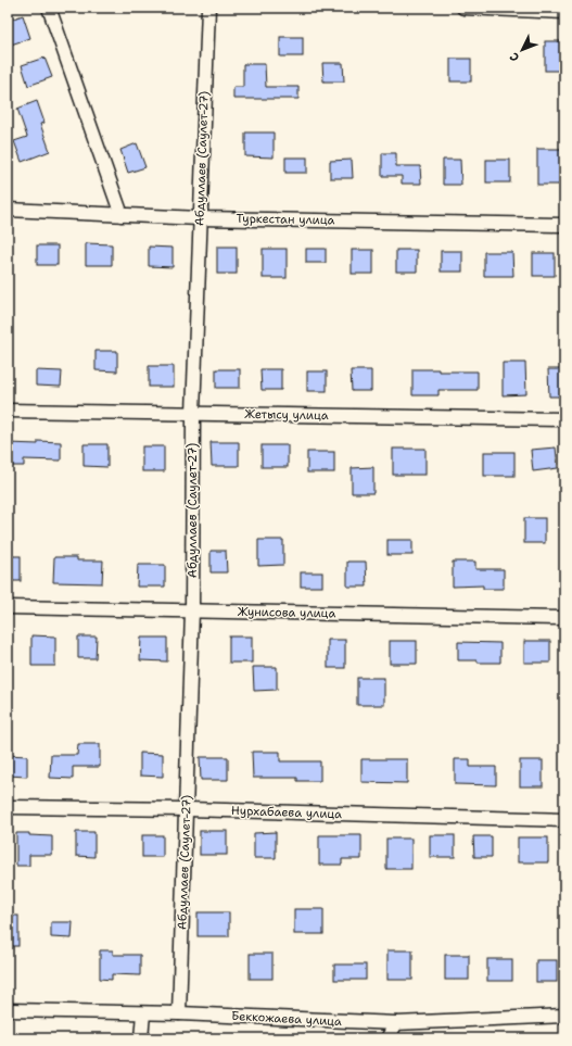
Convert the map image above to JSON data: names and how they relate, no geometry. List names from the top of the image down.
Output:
{
  "streets": {
    "street": [
      "Абдуллаев (Саулет-27)",
      "Туркестан улица",
      "Жетысу улица",
      "Жунисова улица",
      "Нурхабаева улица",
      "Беккожаева улица"
    ]
  },
  "crossings": [
    ["Абдуллаев (Саулет-27)", "Туркестан улица"],
    ["Абдуллаев (Саулет-27)", "Жетысу улица"],
    ["Абдуллаев (Саулет-27)", "Жунисова улица"],
    ["Абдуллаев (Саулет-27)", "Нурхабаева улица"],
    ["Абдуллаев (Саулет-27)", "Беккожаева улица"]
  ],
  "north": "bottom left"
}
